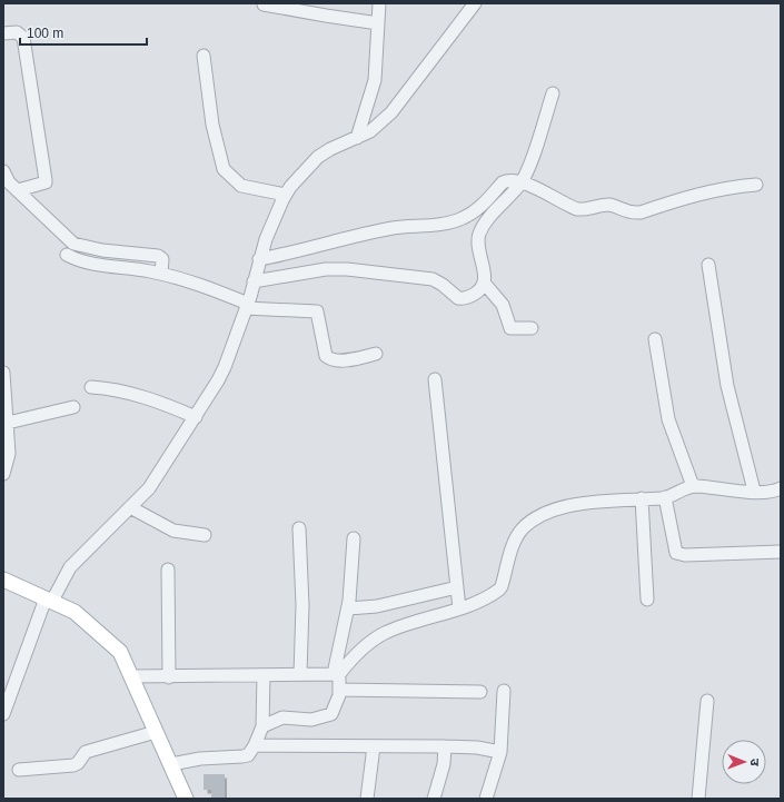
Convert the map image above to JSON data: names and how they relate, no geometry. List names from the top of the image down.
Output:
{
  "scale_bar": "100 m",
  "north": "right"
}
